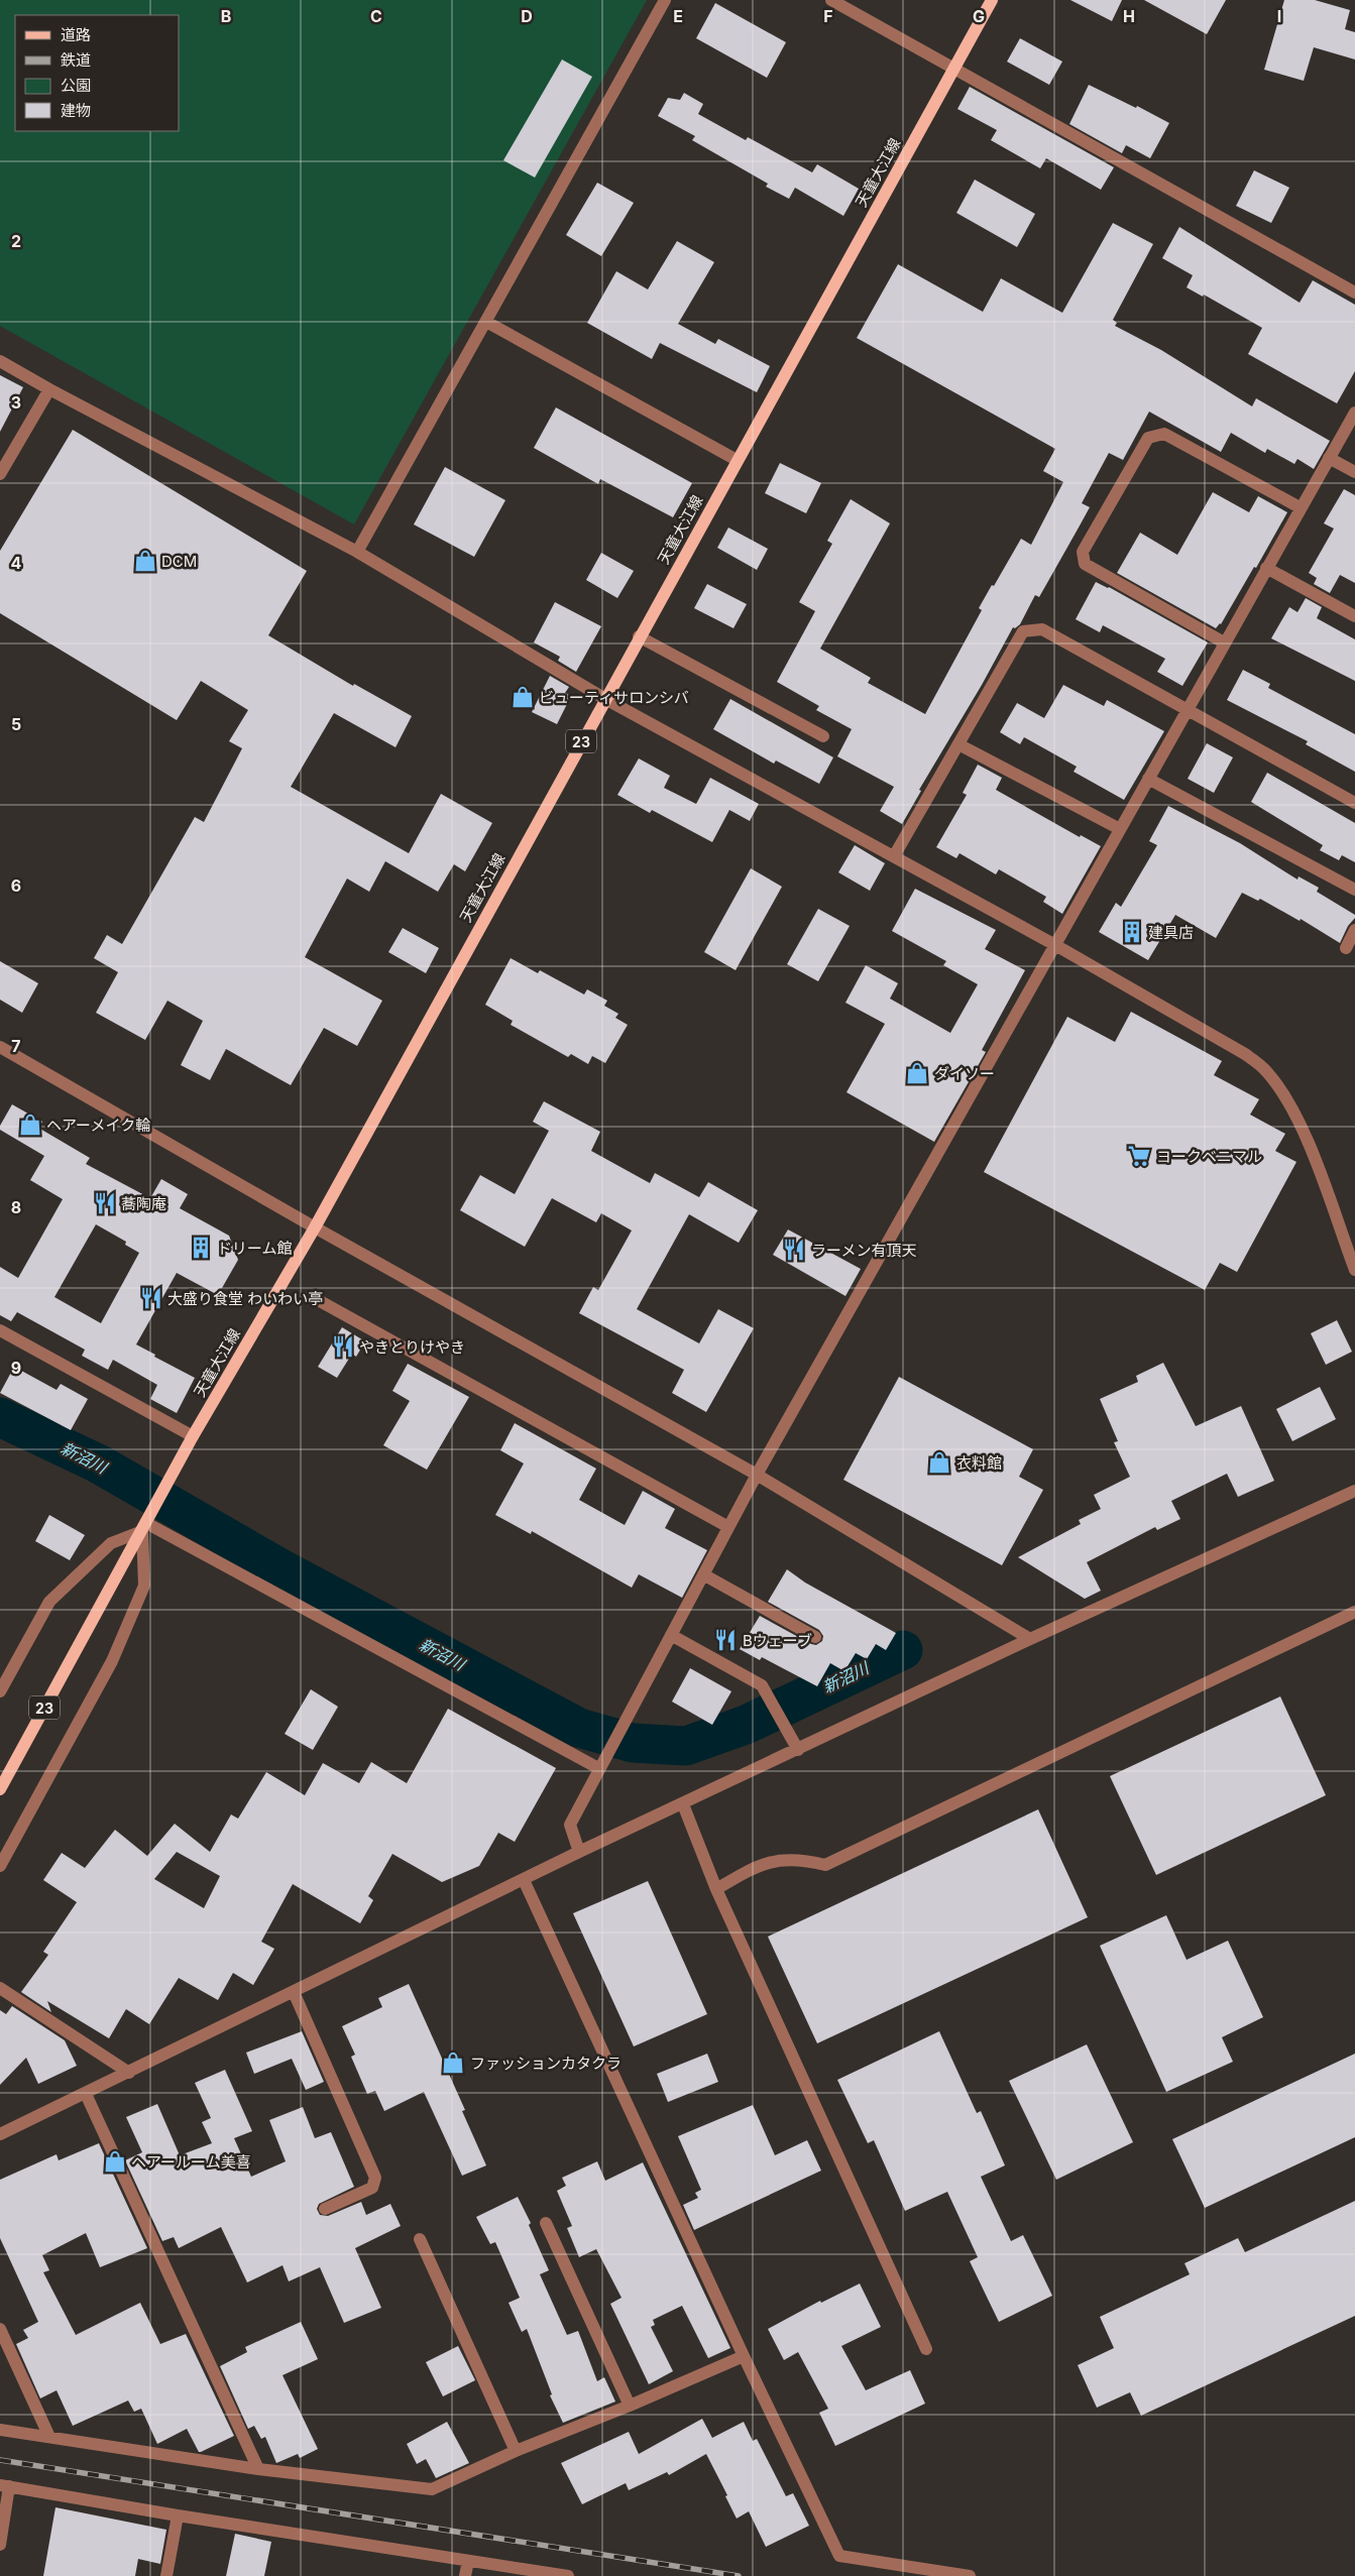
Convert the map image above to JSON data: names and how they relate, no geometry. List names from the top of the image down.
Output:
{
  "streets": {
    "main road": ["天童大江線", "23"]
  },
  "water": ["新沼川"],
  "places": {
    "shop": [
      "DCM",
      "ビューティサロンシバ",
      "ダイソー",
      "ヘアーメイク輪",
      "衣料館",
      "ファッションカタクラ",
      "ヘアールーム美喜"
    ],
    "building": ["建具店", "ドリーム館"],
    "supermarket": ["ヨークベニマル"],
    "restaurant": [
      "蕎陶庵",
      "ラーメン有頂天",
      "大盛り食堂 わいわい亭",
      "やきとりけやき",
      "Bウェーブ"
    ]
  },
  "legend": [
    "道路",
    "鉄道",
    "公園",
    "建物"
  ],
  "grid": {
    "columns": [
      "B",
      "C",
      "D",
      "E",
      "F",
      "G",
      "H",
      "I"
    ],
    "rows": [
      "2",
      "3",
      "4",
      "5",
      "6",
      "7",
      "8",
      "9"
    ]
  }
}
